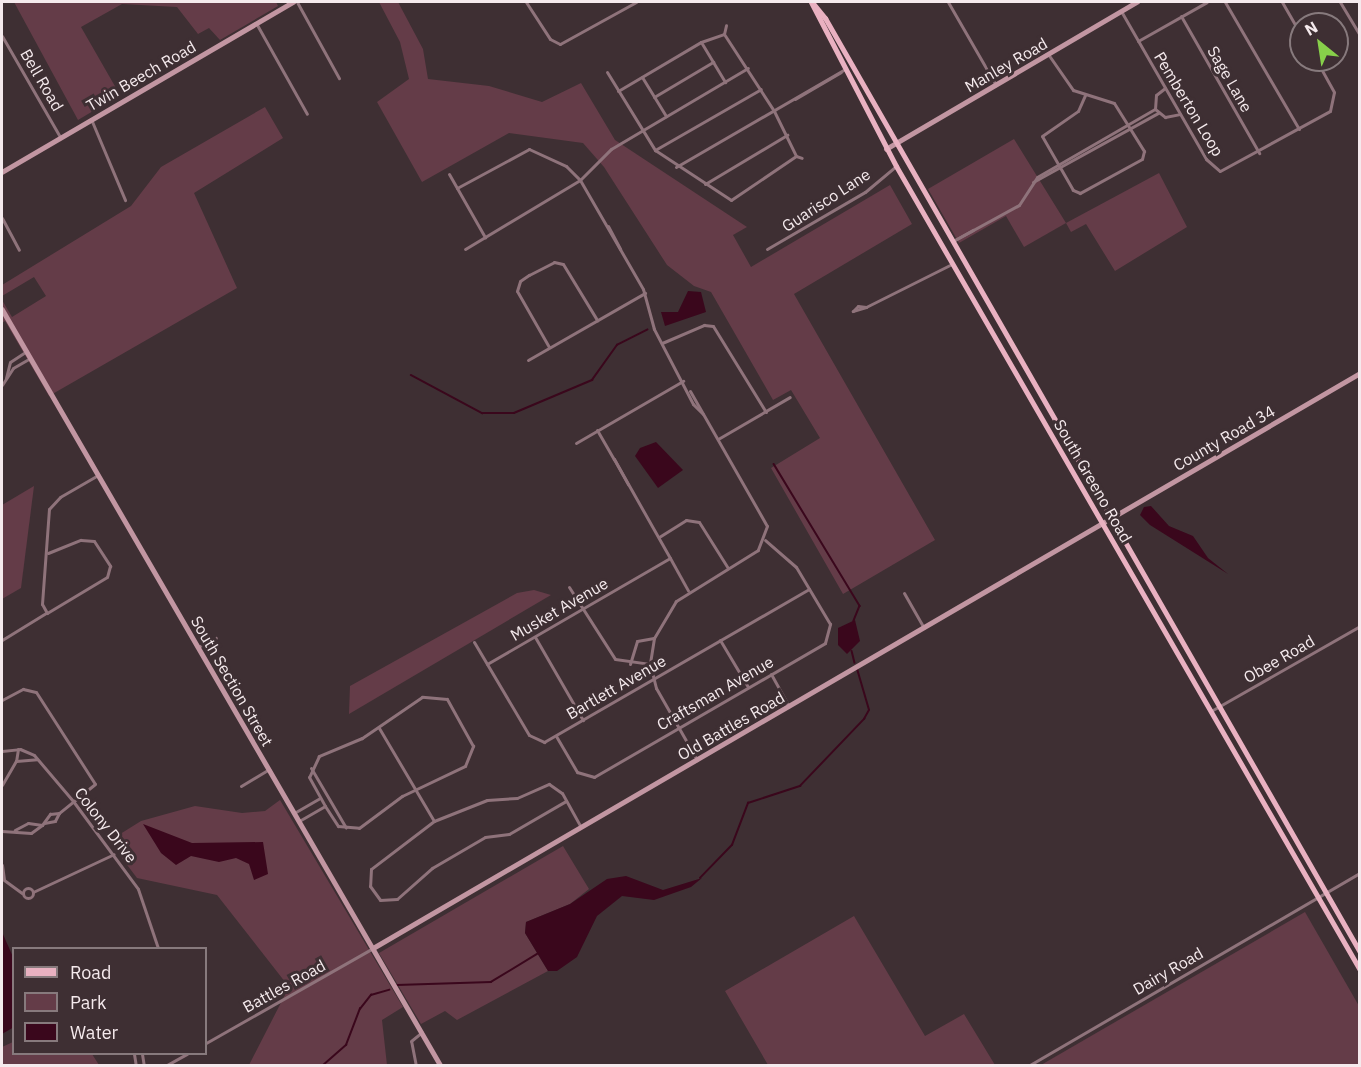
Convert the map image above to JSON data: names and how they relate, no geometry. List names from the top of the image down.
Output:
{
  "streets": {
    "main road": ["South Greeno Road"],
    "street": [
      "Manley Road",
      "Twin Beech Road",
      "Sage Lane",
      "Bell Road",
      "Pemberton Loop",
      "Guarisco Lane",
      "County Road 34",
      "Musket Avenue",
      "Obee Road",
      "South Section Street",
      "Bartlett Avenue",
      "Craftsman Avenue",
      "Old Battles Road",
      "Colony Drive",
      "Dairy Road",
      "Battles Road"
    ]
  },
  "crossings": [
    ["Manley Road", "Pemberton Loop"],
    ["Manley Road", "South Greeno Road"],
    ["Twin Beech Road", "Bell Road"],
    ["Sage Lane", "Pemberton Loop"],
    ["Guarisco Lane", "South Greeno Road"],
    ["County Road 34", "South Greeno Road"],
    ["County Road 34", "Old Battles Road"],
    ["South Greeno Road", "Obee Road"],
    ["South Greeno Road", "Old Battles Road"],
    ["South Greeno Road", "Dairy Road"],
    ["Musket Avenue", "Bartlett Avenue"],
    ["South Section Street", "Old Battles Road"],
    ["South Section Street", "Battles Road"],
    ["Bartlett Avenue", "Craftsman Avenue"],
    ["Old Battles Road", "Battles Road"]
  ],
  "legend": ["Road", "Park", "Water"],
  "north": "top left"
}
